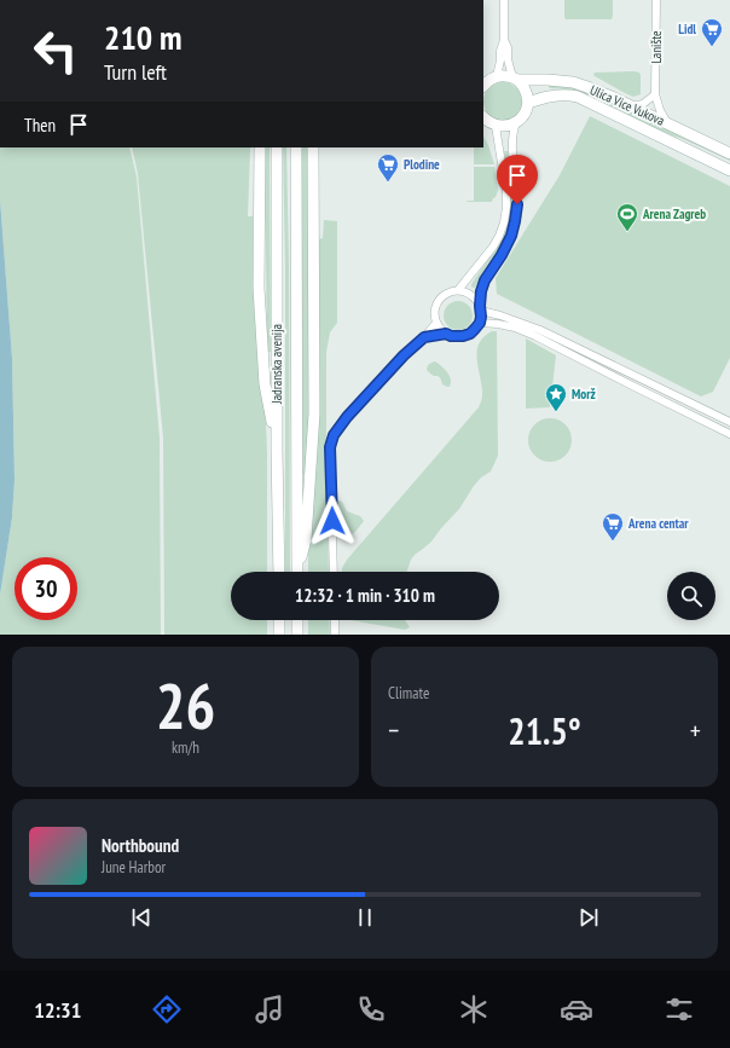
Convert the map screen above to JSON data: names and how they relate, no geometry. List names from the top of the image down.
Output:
{
  "streets": {
    "main road": ["Ulica Vice Vukova", "Jadranska avenija"],
    "street": ["Lanište"]
  },
  "crossings": [
    ["Lanište", "Ulica Vice Vukova"]
  ],
  "places": {
    "supermarket": ["Lidl", "Plodine", "Arena centar"],
    "sports": ["Arena Zagreb"],
    "place": ["Morž"]
  },
  "page": {
    "turn": ["210 m", "Turn left"],
    "then": "Then",
    "limit": "30",
    "trip": "12:32 · 1 min · 310 m",
    "tile": [
      ["26", "km/h"],
      "Climate"
    ],
    "heat": ["−", "21.5°", "+"],
    "song": ["Northbound", "June Harbor"],
    "tabs": "12:31"
  }
}
